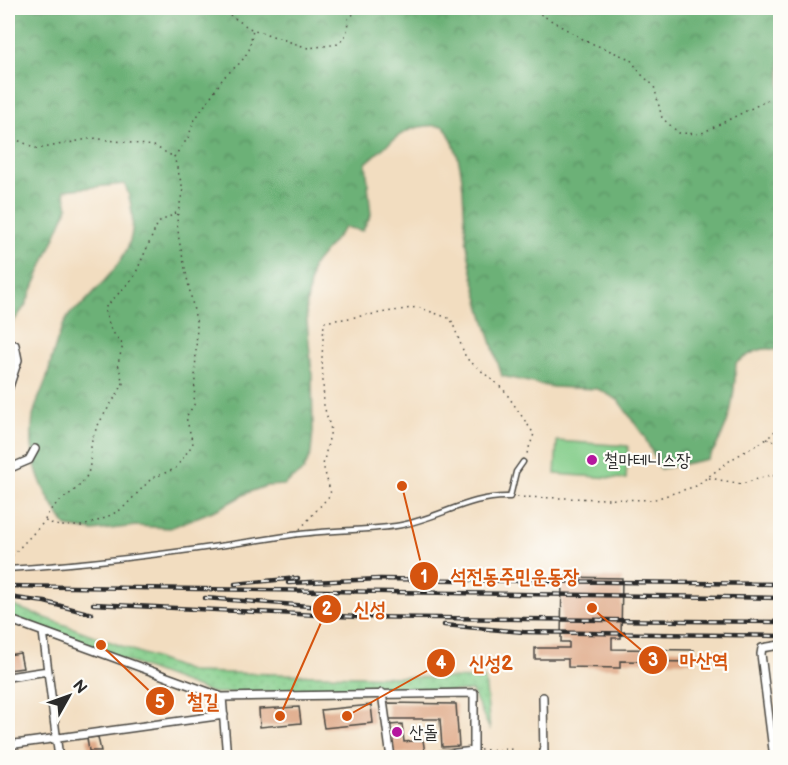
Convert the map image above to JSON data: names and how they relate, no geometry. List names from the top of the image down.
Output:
{
  "places": [
    "철마테니스장",
    "석전동주민운동장",
    "마산역",
    "철길",
    "신성",
    "신성2",
    "산돌"
  ],
  "north": "top right"
}
